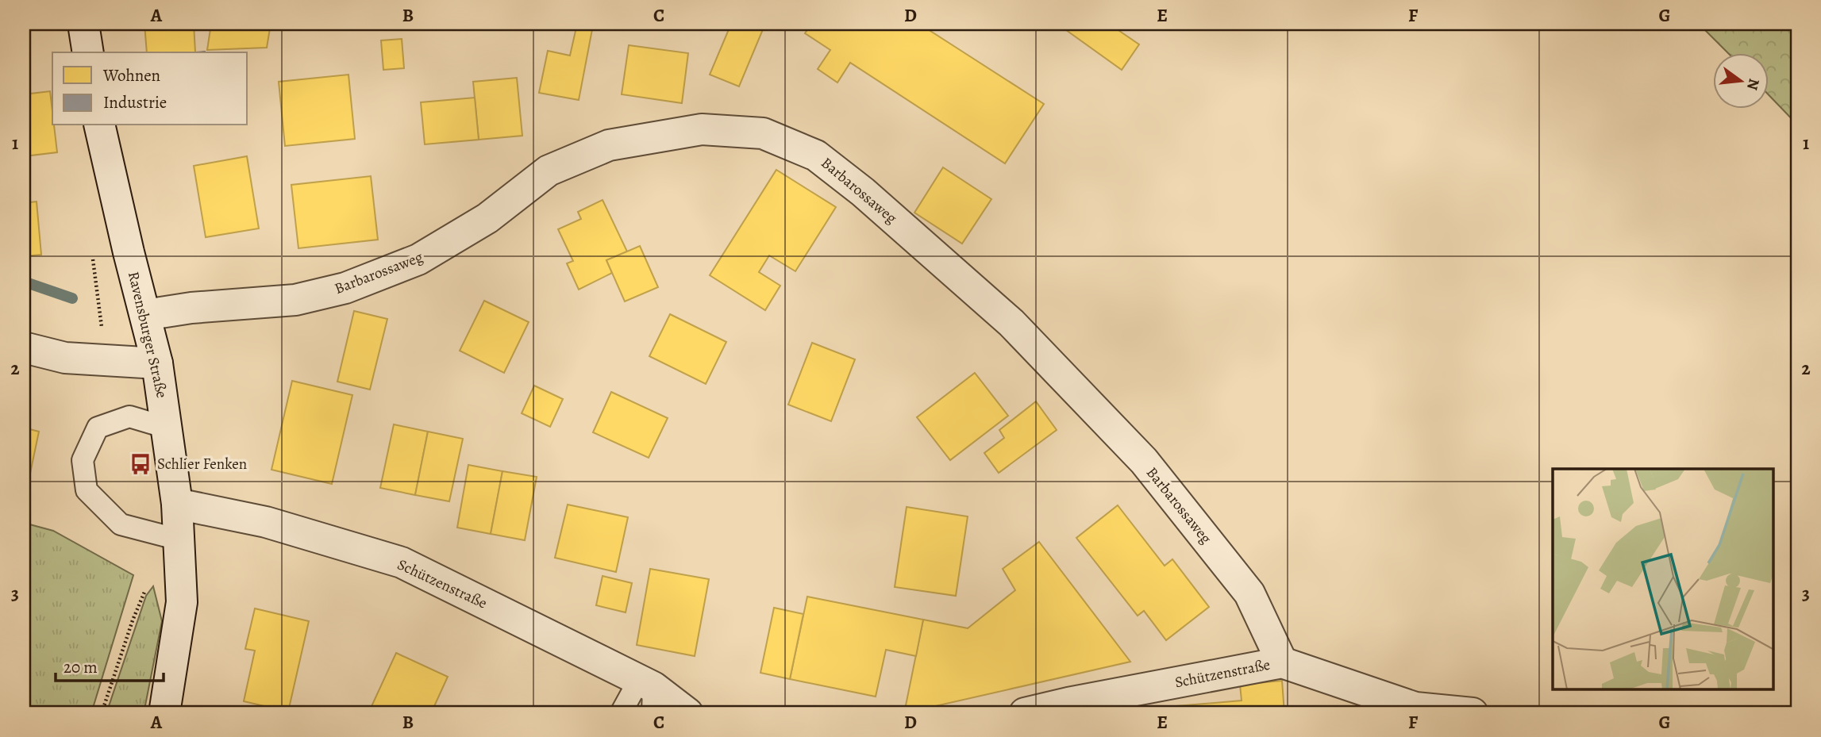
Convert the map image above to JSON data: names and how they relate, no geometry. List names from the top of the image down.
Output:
{
  "streets": {
    "street": ["Barbarossaweg", "Ravensburger Straße", "Schützenstraße"]
  },
  "crossings": [
    ["Barbarossaweg", "Ravensburger Straße"],
    ["Barbarossaweg", "Schützenstraße"],
    ["Ravensburger Straße", "Schützenstraße"]
  ],
  "places": {
    "bus stop": ["Schlier Fenken"]
  },
  "legend": ["Wohnen", "Industrie"],
  "scale_bar": "20 m",
  "north": "right",
  "grid": {
    "columns": [
      "A",
      "B",
      "C",
      "D",
      "E",
      "F",
      "G"
    ],
    "rows": ["1", "2", "3"]
  }
}
